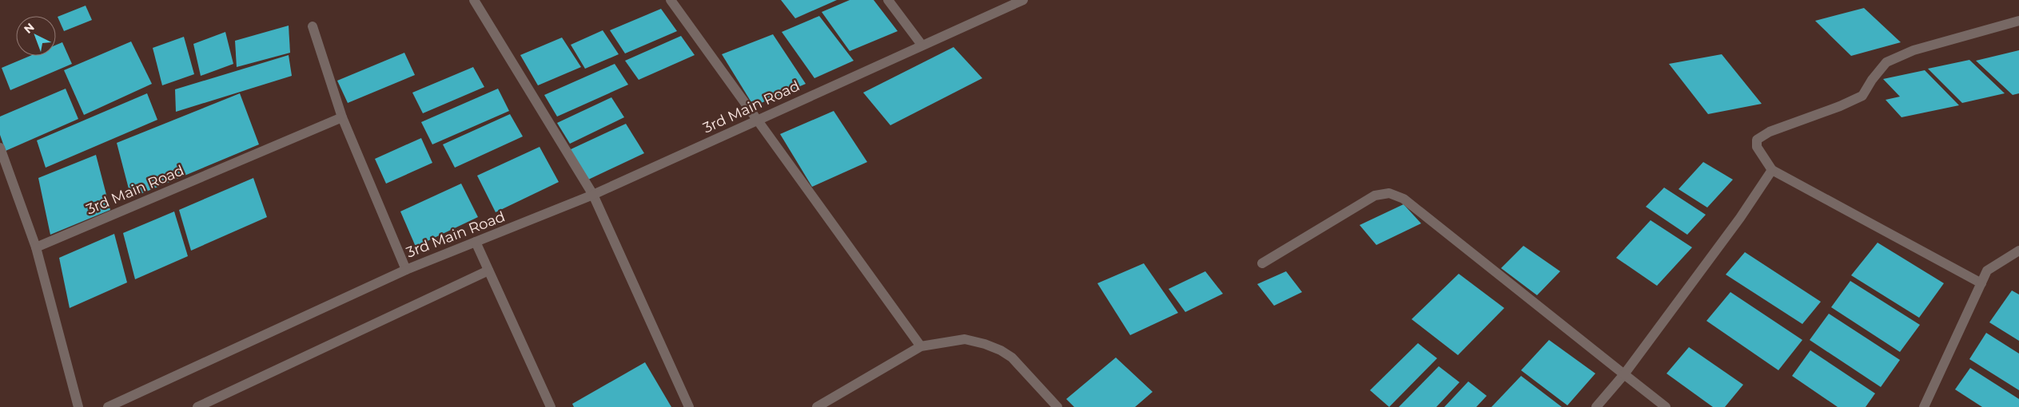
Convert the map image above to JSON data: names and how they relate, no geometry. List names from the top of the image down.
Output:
{
  "streets": {
    "street": ["3rd Main Road"]
  },
  "north": "top left"
}
